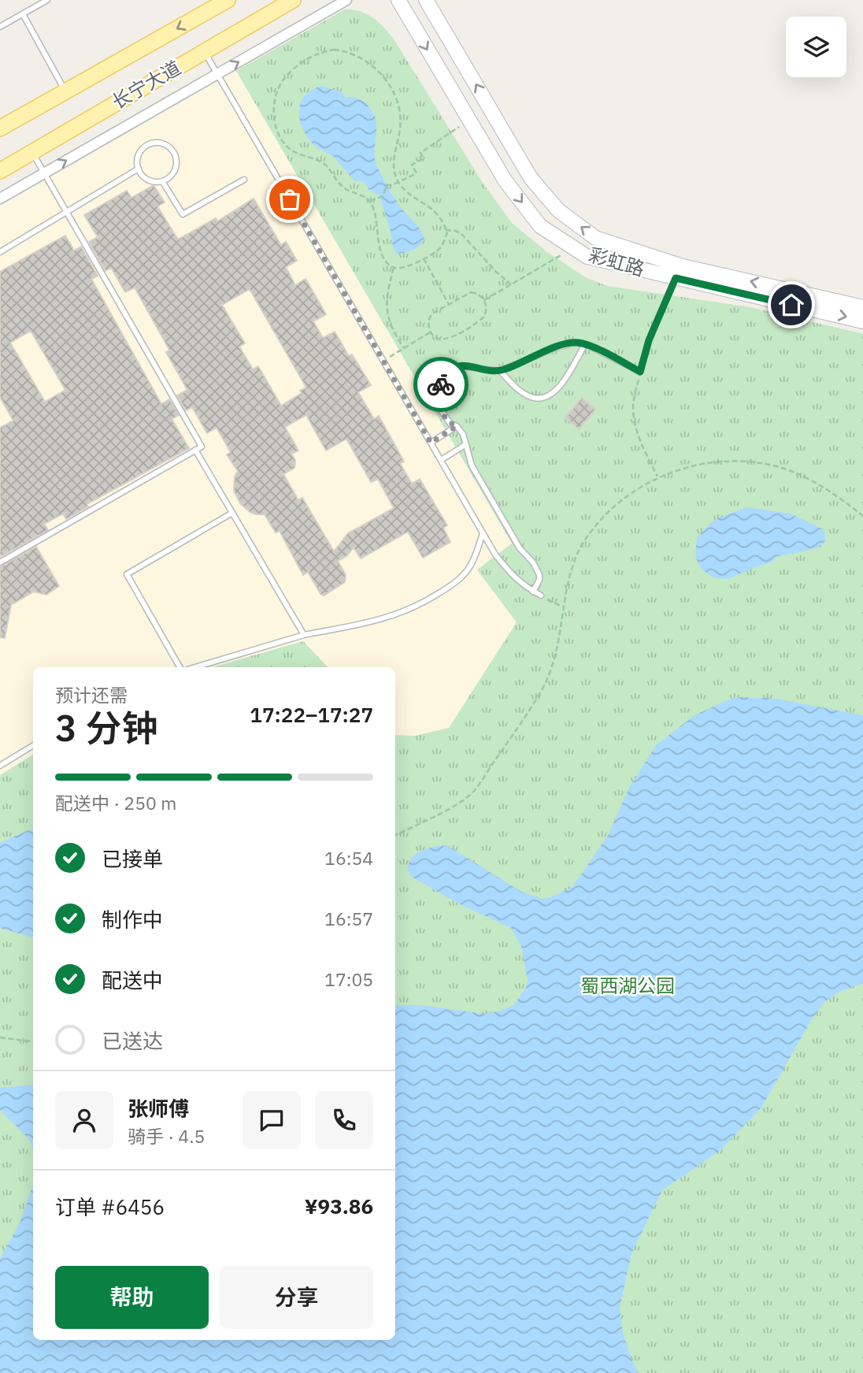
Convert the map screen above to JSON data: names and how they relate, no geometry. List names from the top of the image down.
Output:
{
  "streets": {
    "main road": ["长宁大道", "彩虹路"]
  },
  "parks": ["蜀西湖公园"],
  "page": {
    "heading": ["3 分钟", "预计还需", "17:22–17:27"],
    "panel": [
      "张师傅",
      "骑手 · 4.5",
      "订单 #6456",
      "¥93.86"
    ],
    "bar": "配送中 · 250 m",
    "list": [
      ["已接单", "16:54"],
      ["制作中", "16:57"],
      ["配送中", "17:05"],
      "已送达"
    ],
    "buttons": ["帮助", "分享"]
  }
}
